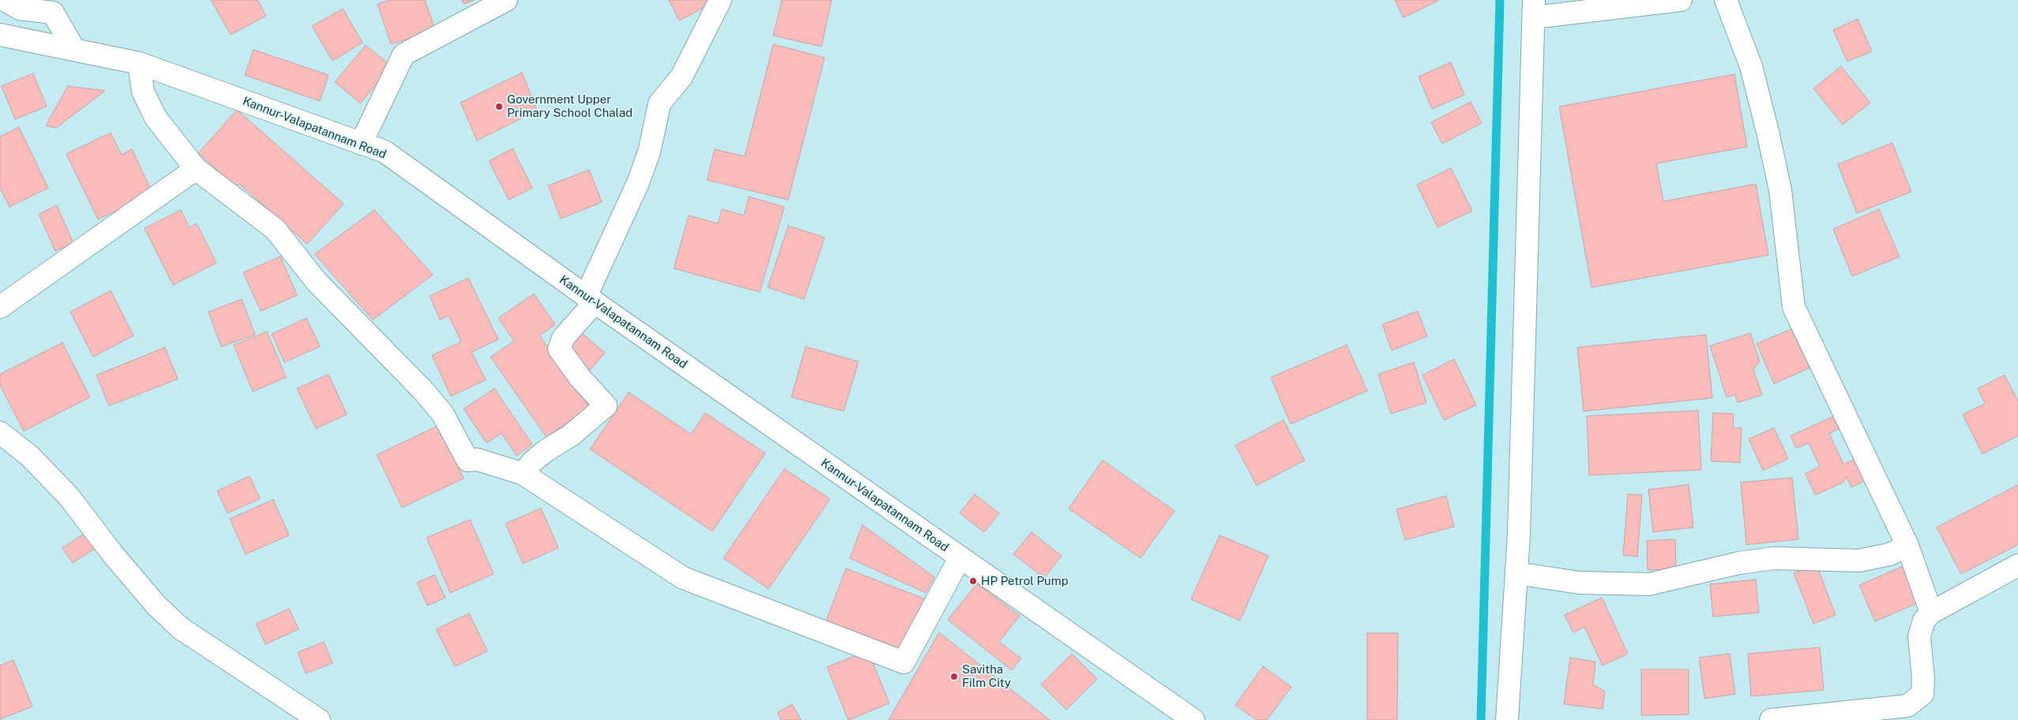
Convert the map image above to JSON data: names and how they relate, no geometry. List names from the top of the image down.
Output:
{
  "streets": {
    "street": ["Kannur-Valapatannam Road"]
  },
  "places": ["Government Upper Primary School Chalad", "HP Petrol Pump", "Savitha Film City"]
}
